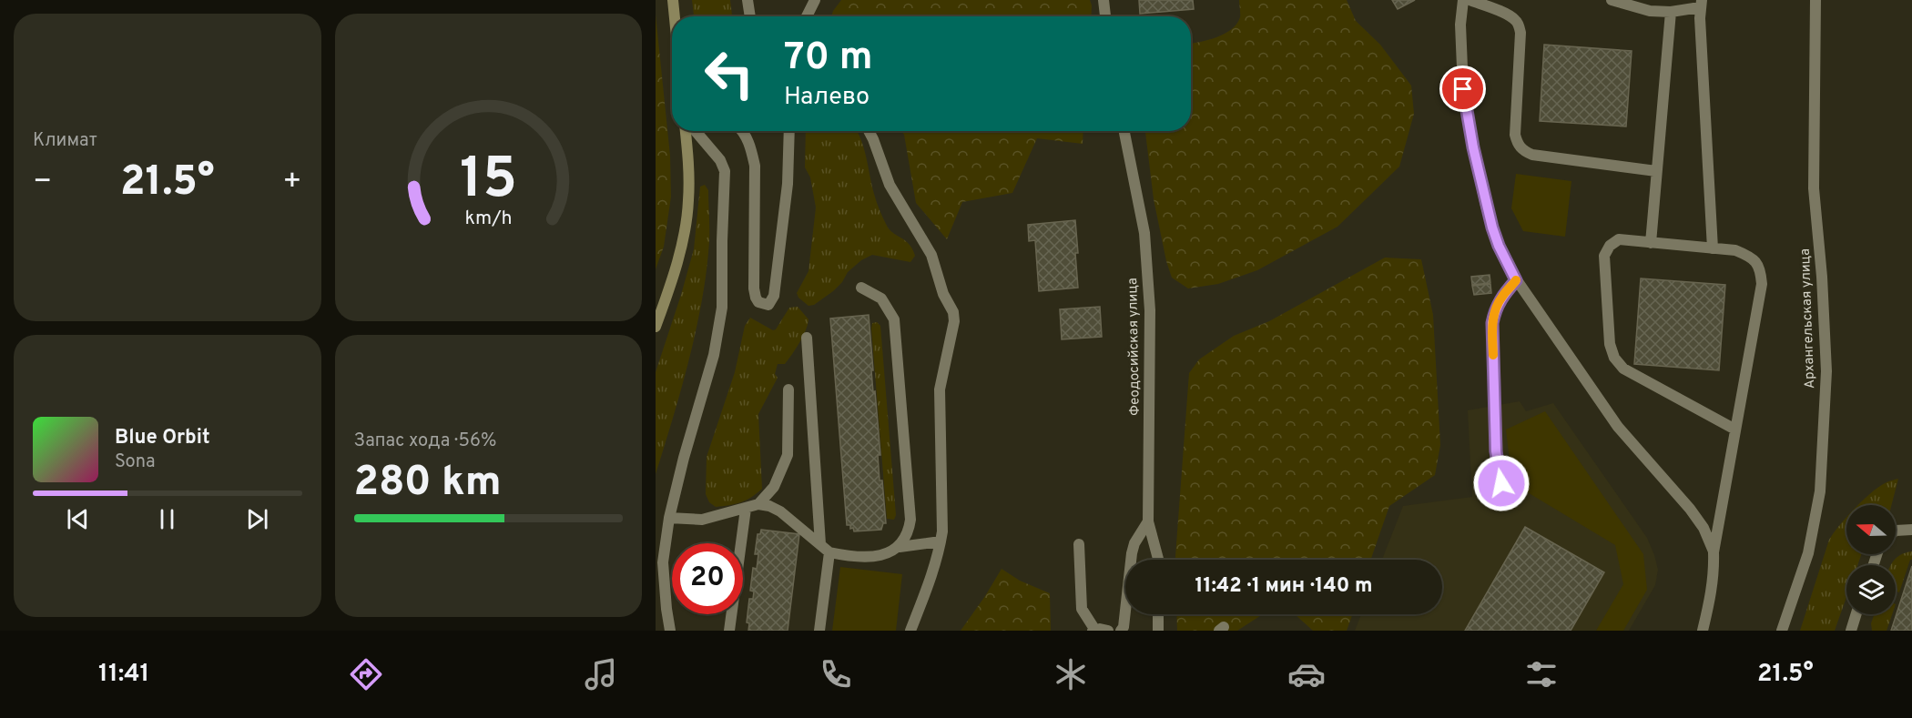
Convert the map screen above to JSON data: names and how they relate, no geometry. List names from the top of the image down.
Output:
{
  "streets": {
    "street": ["Архангельская улица", "Феодосийская улица"]
  },
  "north": "left",
  "page": {
    "tile": [
      "Климат",
      ["Запас хода · 56%", "280 km"]
    ],
    "turn": ["70 m", "Налево"],
    "heat": ["−", "21.5°", "+"],
    "song": ["Blue Orbit", "Sona"],
    "limit": "20",
    "trip": "11:42 · 1 мин · 140 m",
    "tabs": ["11:41", "21.5°"],
    "gauge": ["15", "km/h"]
  }
}
